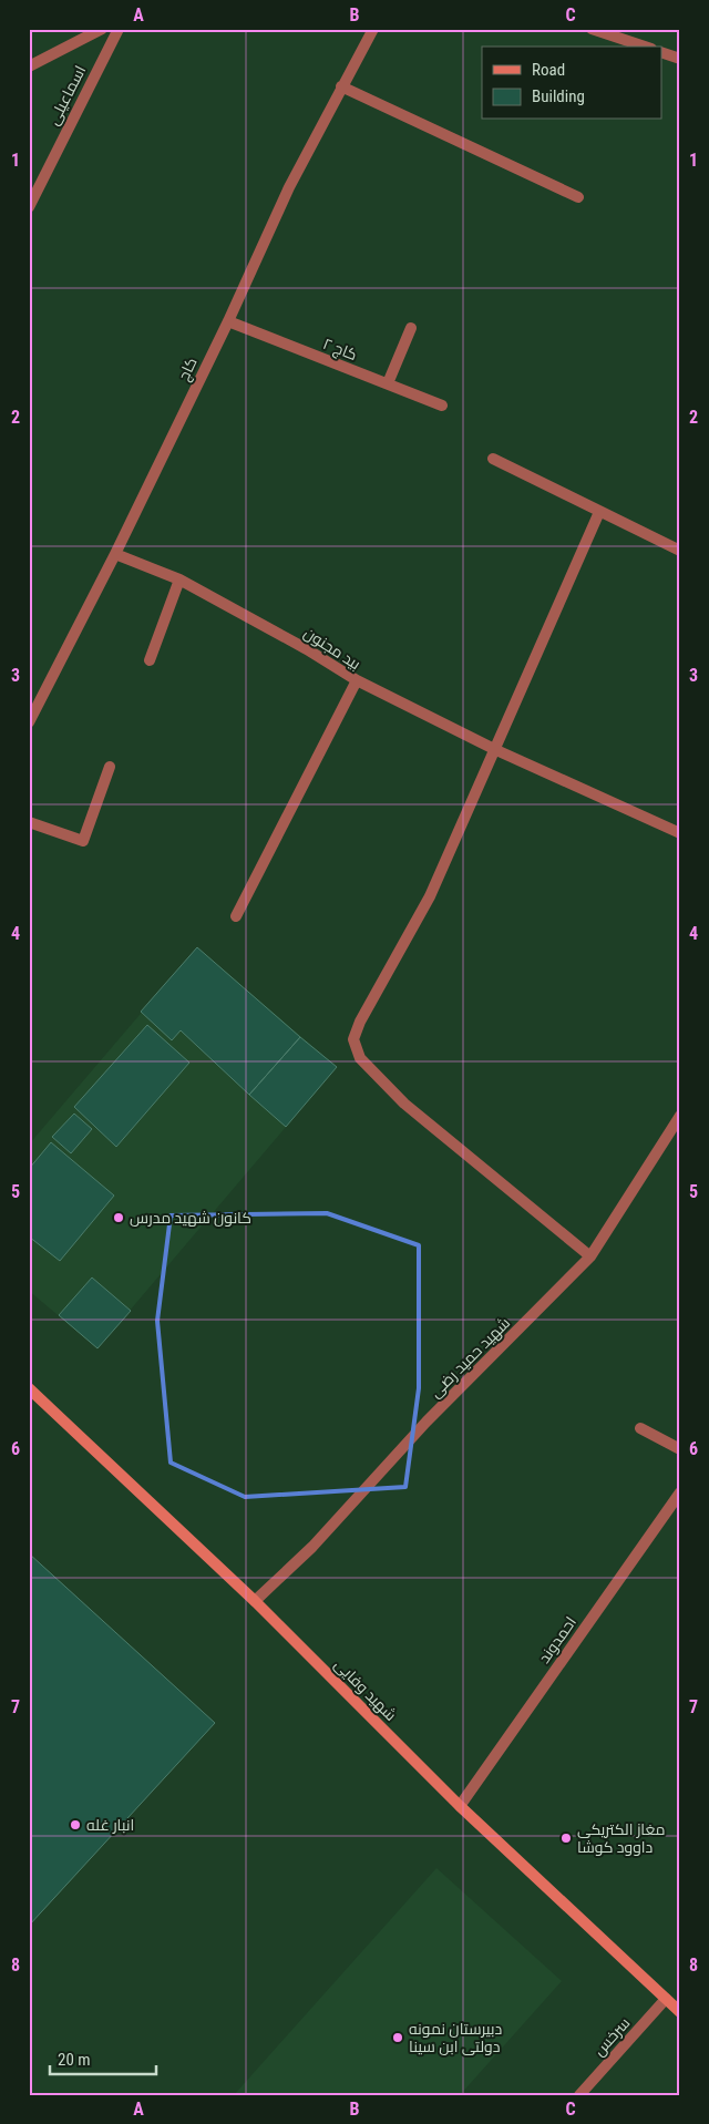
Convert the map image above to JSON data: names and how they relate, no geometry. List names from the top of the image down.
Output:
{
  "streets": {
    "main road": ["شهید وفایی"],
    "street": [
      "اسماعیلی",
      "کاج ۲",
      "کاج",
      "بید مجنون",
      "شهید حمید رضی",
      "احمدوند",
      "سرخس"
    ]
  },
  "crossings": [
    ["کاج ۲", "کاج"],
    ["کاج", "بید مجنون"],
    ["شهید حمید رضی", "شهید وفایی"],
    ["احمدوند", "شهید وفایی"],
    ["شهید وفایی", "سرخس"]
  ],
  "places": [
    "کانون شهید مدرس",
    "انبار غله",
    "مغاز الکتریکی داوود کوشا",
    "دبیرستان نمونه دولتی ابن سینا"
  ],
  "legend": ["Road", "Building"],
  "scale_bar": "20 m",
  "grid": {
    "columns": ["A", "B", "C"],
    "rows": [
      "1",
      "2",
      "3",
      "4",
      "5",
      "6",
      "7",
      "8"
    ]
  }
}
